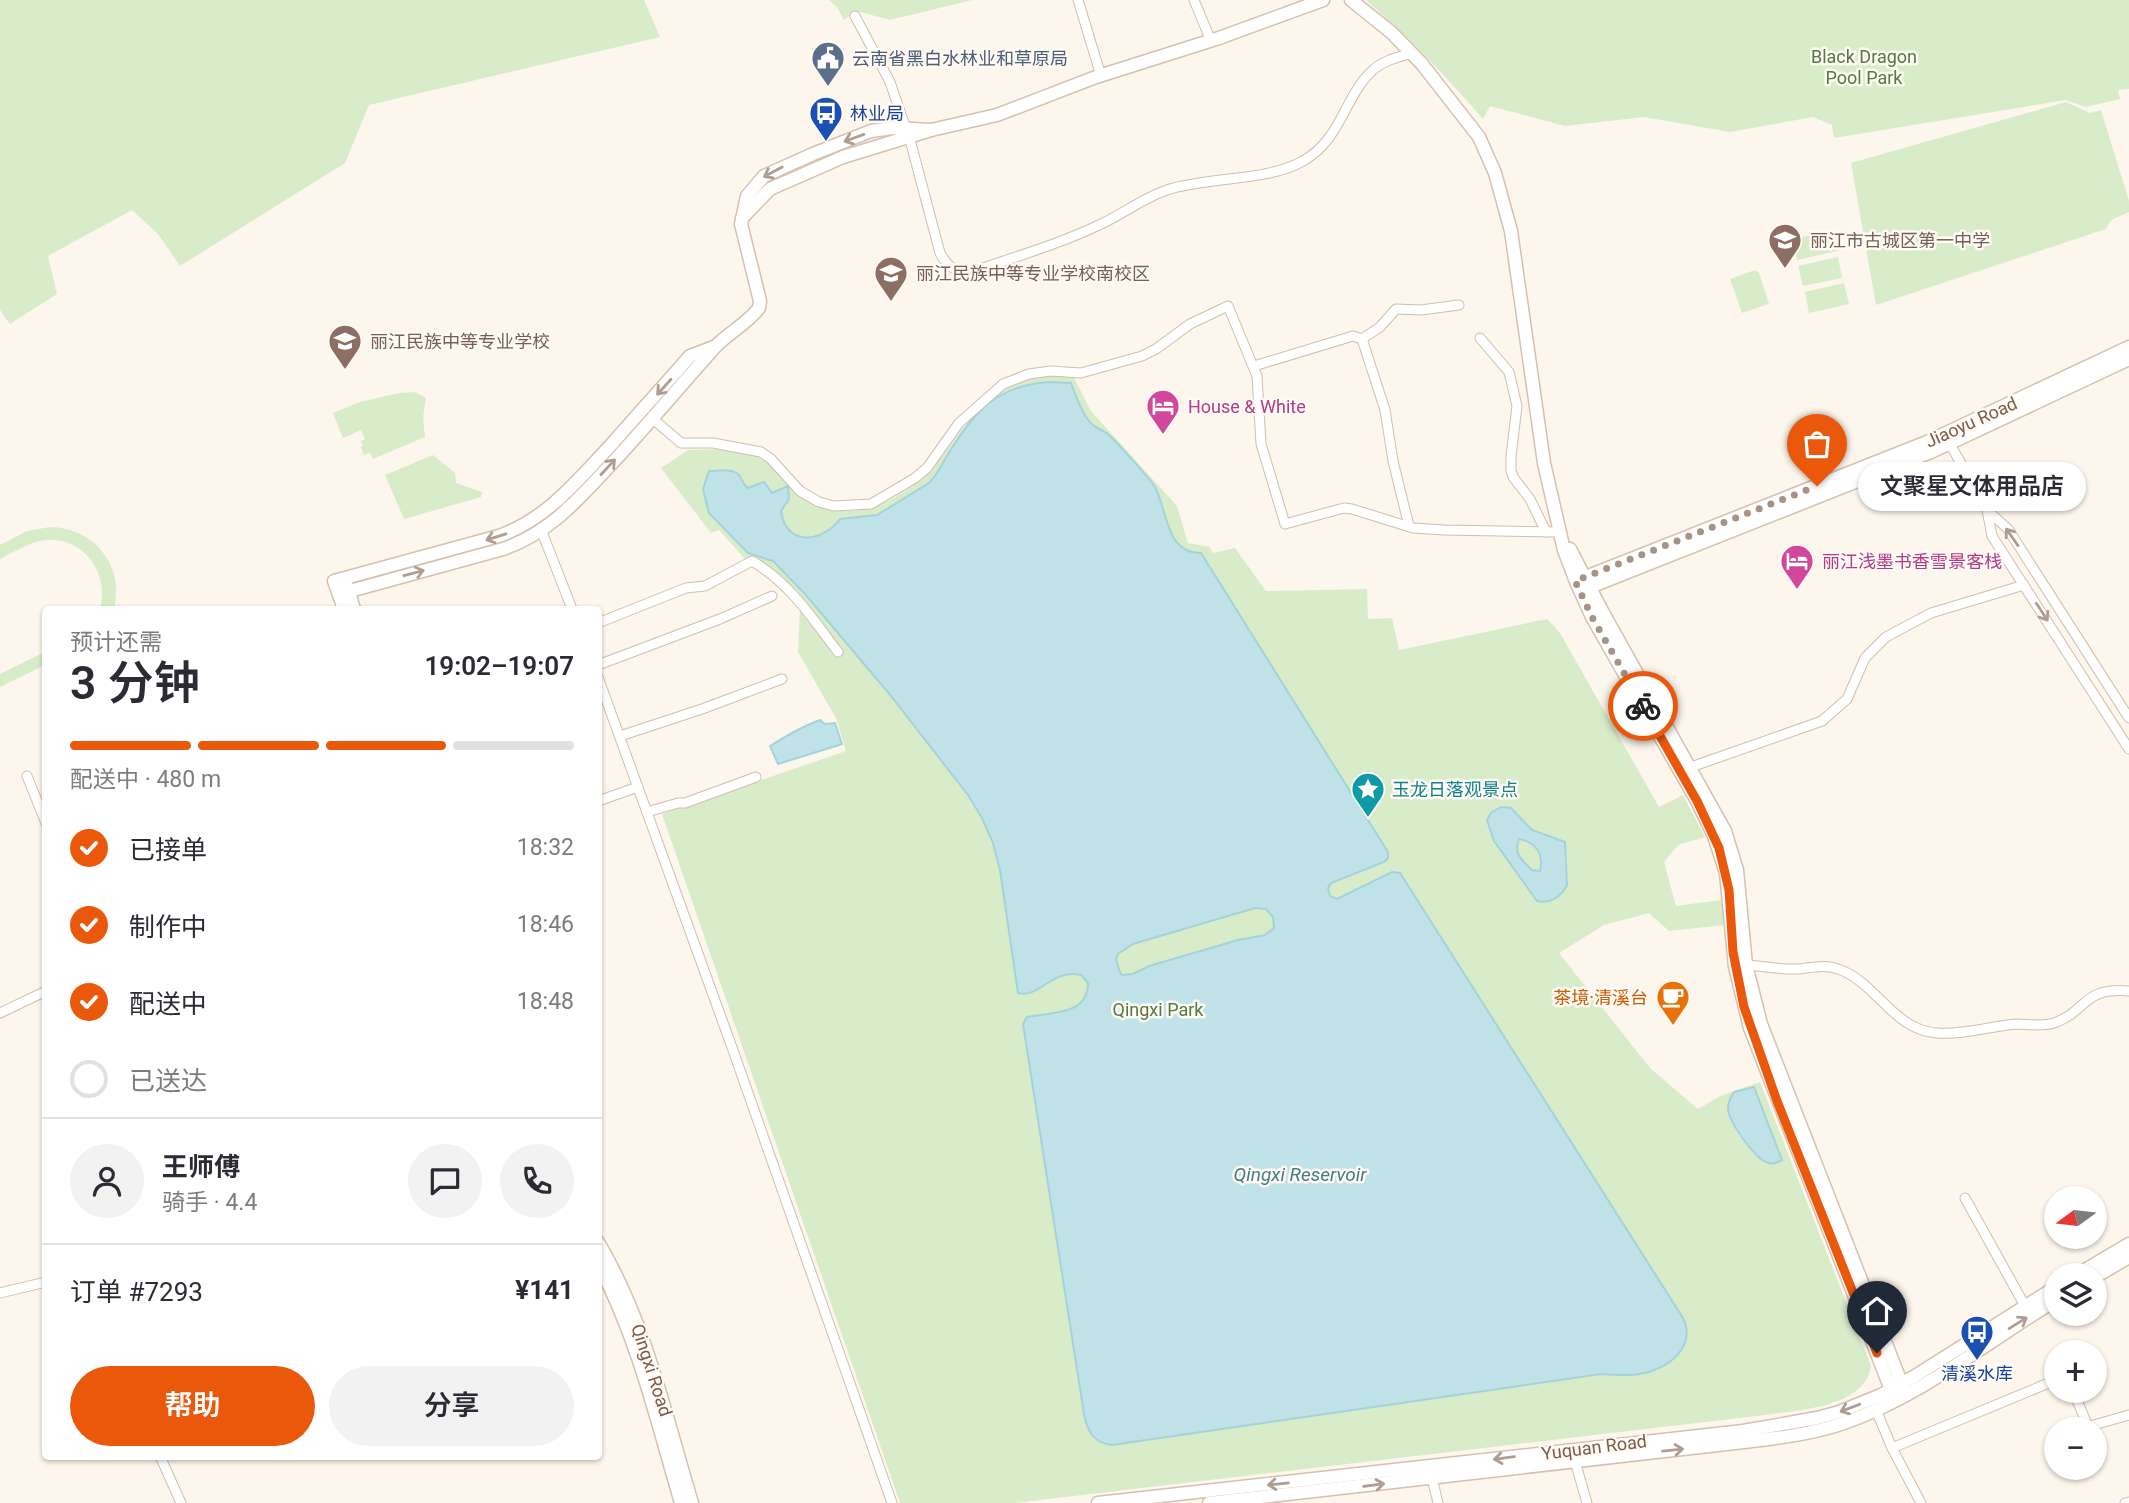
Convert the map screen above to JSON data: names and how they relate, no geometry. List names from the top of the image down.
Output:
{
  "streets": {
    "street": ["Jiaoyu Road", "Qingxi Road", "Yuquan Road"]
  },
  "water": ["Qingxi Reservoir"],
  "parks": ["Black Dragon Pool Park", "Qingxi Park"],
  "places": {
    "public building": ["云南省黑白水林业和草原局"],
    "bus stop": ["林业局", "清溪水库"],
    "school or university": ["丽江市古城区第一中学", "丽江民族中等专业学校南校区", "丽江民族中等专业学校"],
    "hotel": ["House & White", "丽江浅墨书香雪景客栈"],
    "other": ["文聚星文体用品店"],
    "place": ["玉龙日落观景点"],
    "cafe": ["茶境·清溪台"]
  },
  "north": "left",
  "page": {
    "bubble": "文聚星文体用品店",
    "heading": ["3 分钟", "预计还需", "19:02–19:07"],
    "panel": [
      "王师傅",
      "骑手 · 4.4",
      "订单 #7293",
      "¥141"
    ],
    "bar": "配送中 · 480 m",
    "list": [
      ["已接单", "18:32"],
      ["制作中", "18:46"],
      ["配送中", "18:48"],
      "已送达"
    ],
    "map_buttons": ["+", "−"],
    "buttons": ["帮助", "分享"]
  }
}
